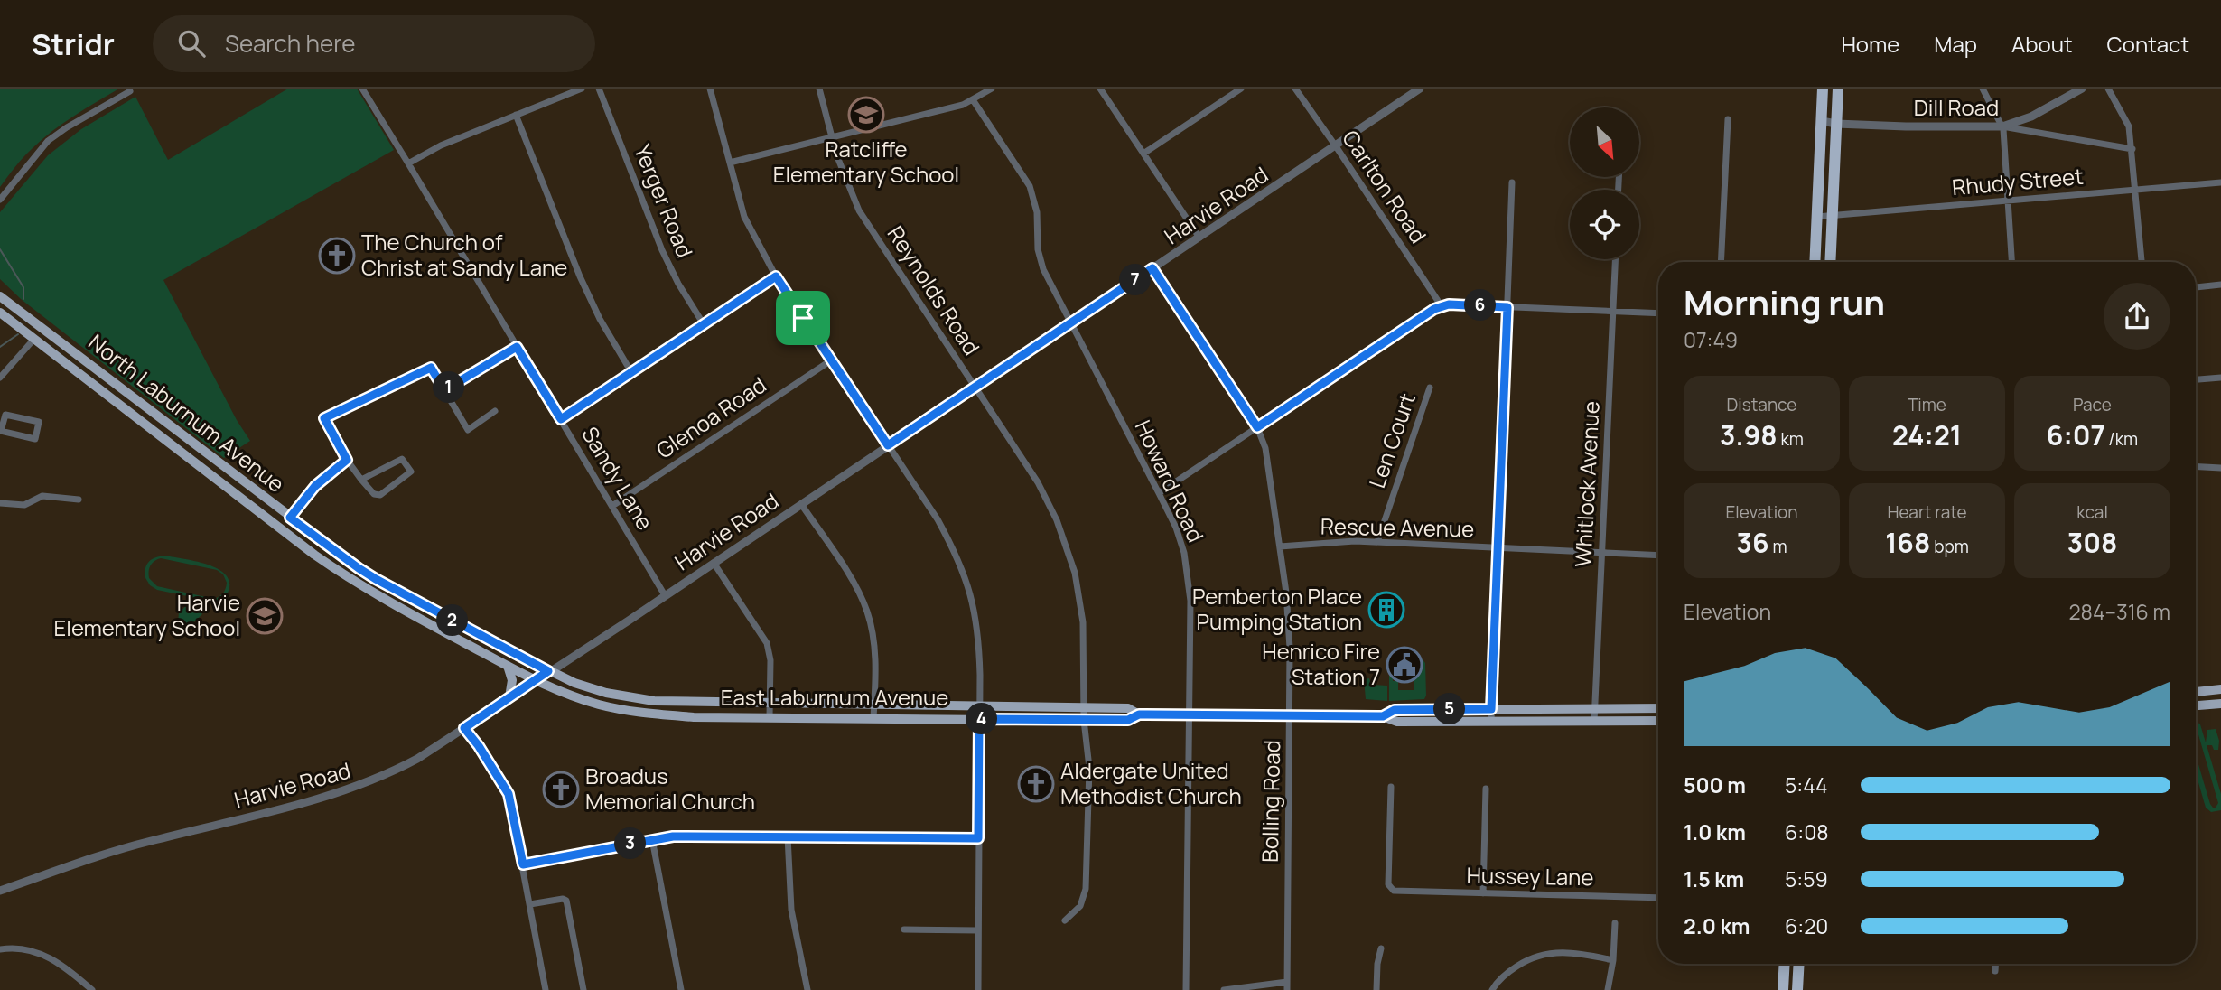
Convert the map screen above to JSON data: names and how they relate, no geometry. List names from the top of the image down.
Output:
{
  "streets": {
    "main road": ["North Laburnum Avenue", "East Laburnum Avenue"],
    "street": [
      "Dill Road",
      "Rhudy Street",
      "Carlton Road",
      "Yerger Road",
      "Harvie Road",
      "Reynolds Road",
      "Glenoa Road",
      "Len Court",
      "Sandy Lane",
      "Howard Road",
      "Whitlock Avenue",
      "Rescue Avenue",
      "Bolling Road",
      "Hussey Lane"
    ]
  },
  "crossings": [
    ["Carlton Road", "Harvie Road"],
    ["Harvie Road", "Reynolds Road"],
    ["Harvie Road", "North Laburnum Avenue"],
    ["Harvie Road", "Sandy Lane"],
    ["Harvie Road", "Howard Road"],
    ["Harvie Road", "East Laburnum Avenue"],
    ["Harvie Road", "Bolling Road"],
    ["Reynolds Road", "East Laburnum Avenue"],
    ["North Laburnum Avenue", "East Laburnum Avenue"],
    ["Glenoa Road", "Sandy Lane"],
    ["Len Court", "Rescue Avenue"],
    ["Howard Road", "East Laburnum Avenue"],
    ["Whitlock Avenue", "Rescue Avenue"],
    ["Whitlock Avenue", "East Laburnum Avenue"],
    ["Rescue Avenue", "Bolling Road"],
    ["East Laburnum Avenue", "Bolling Road"]
  ],
  "places": {
    "school or university": ["Ratcliffe Elementary School", "Harvie Elementary School"],
    "church": ["The Church of Christ at Sandy Lane", "Aldergate United Methodist Church", "Broadus Memorial Church"],
    "building": ["Pemberton Place Pumping Station"],
    "public building": ["Henrico Fire Station 7"]
  },
  "north": "bottom right",
  "page": {
    "header": "Stridr",
    "search": "Search here",
    "nav": [
      "Home",
      "Map",
      "About",
      "Contact"
    ],
    "heading": ["Morning run", "07:49"],
    "pins": [
      "7",
      "6",
      "1",
      "2",
      "5",
      "4",
      "3"
    ],
    "stats": [
      ["Distance", "3.98 km"],
      ["Time", "24:21"],
      ["Pace", "6:07 /km"],
      ["Elevation", "36 m"],
      ["Heart rate", "168 bpm"],
      ["kcal", "308"]
    ],
    "chart": ["Elevation", "284–316 m"],
    "list": [
      {
        "name": "500 m",
        "note": "5:44"
      },
      {
        "name": "1.0 km",
        "note": "6:08"
      },
      {
        "name": "1.5 km",
        "note": "5:59"
      },
      {
        "name": "2.0 km",
        "note": "6:20"
      }
    ]
  }
}
